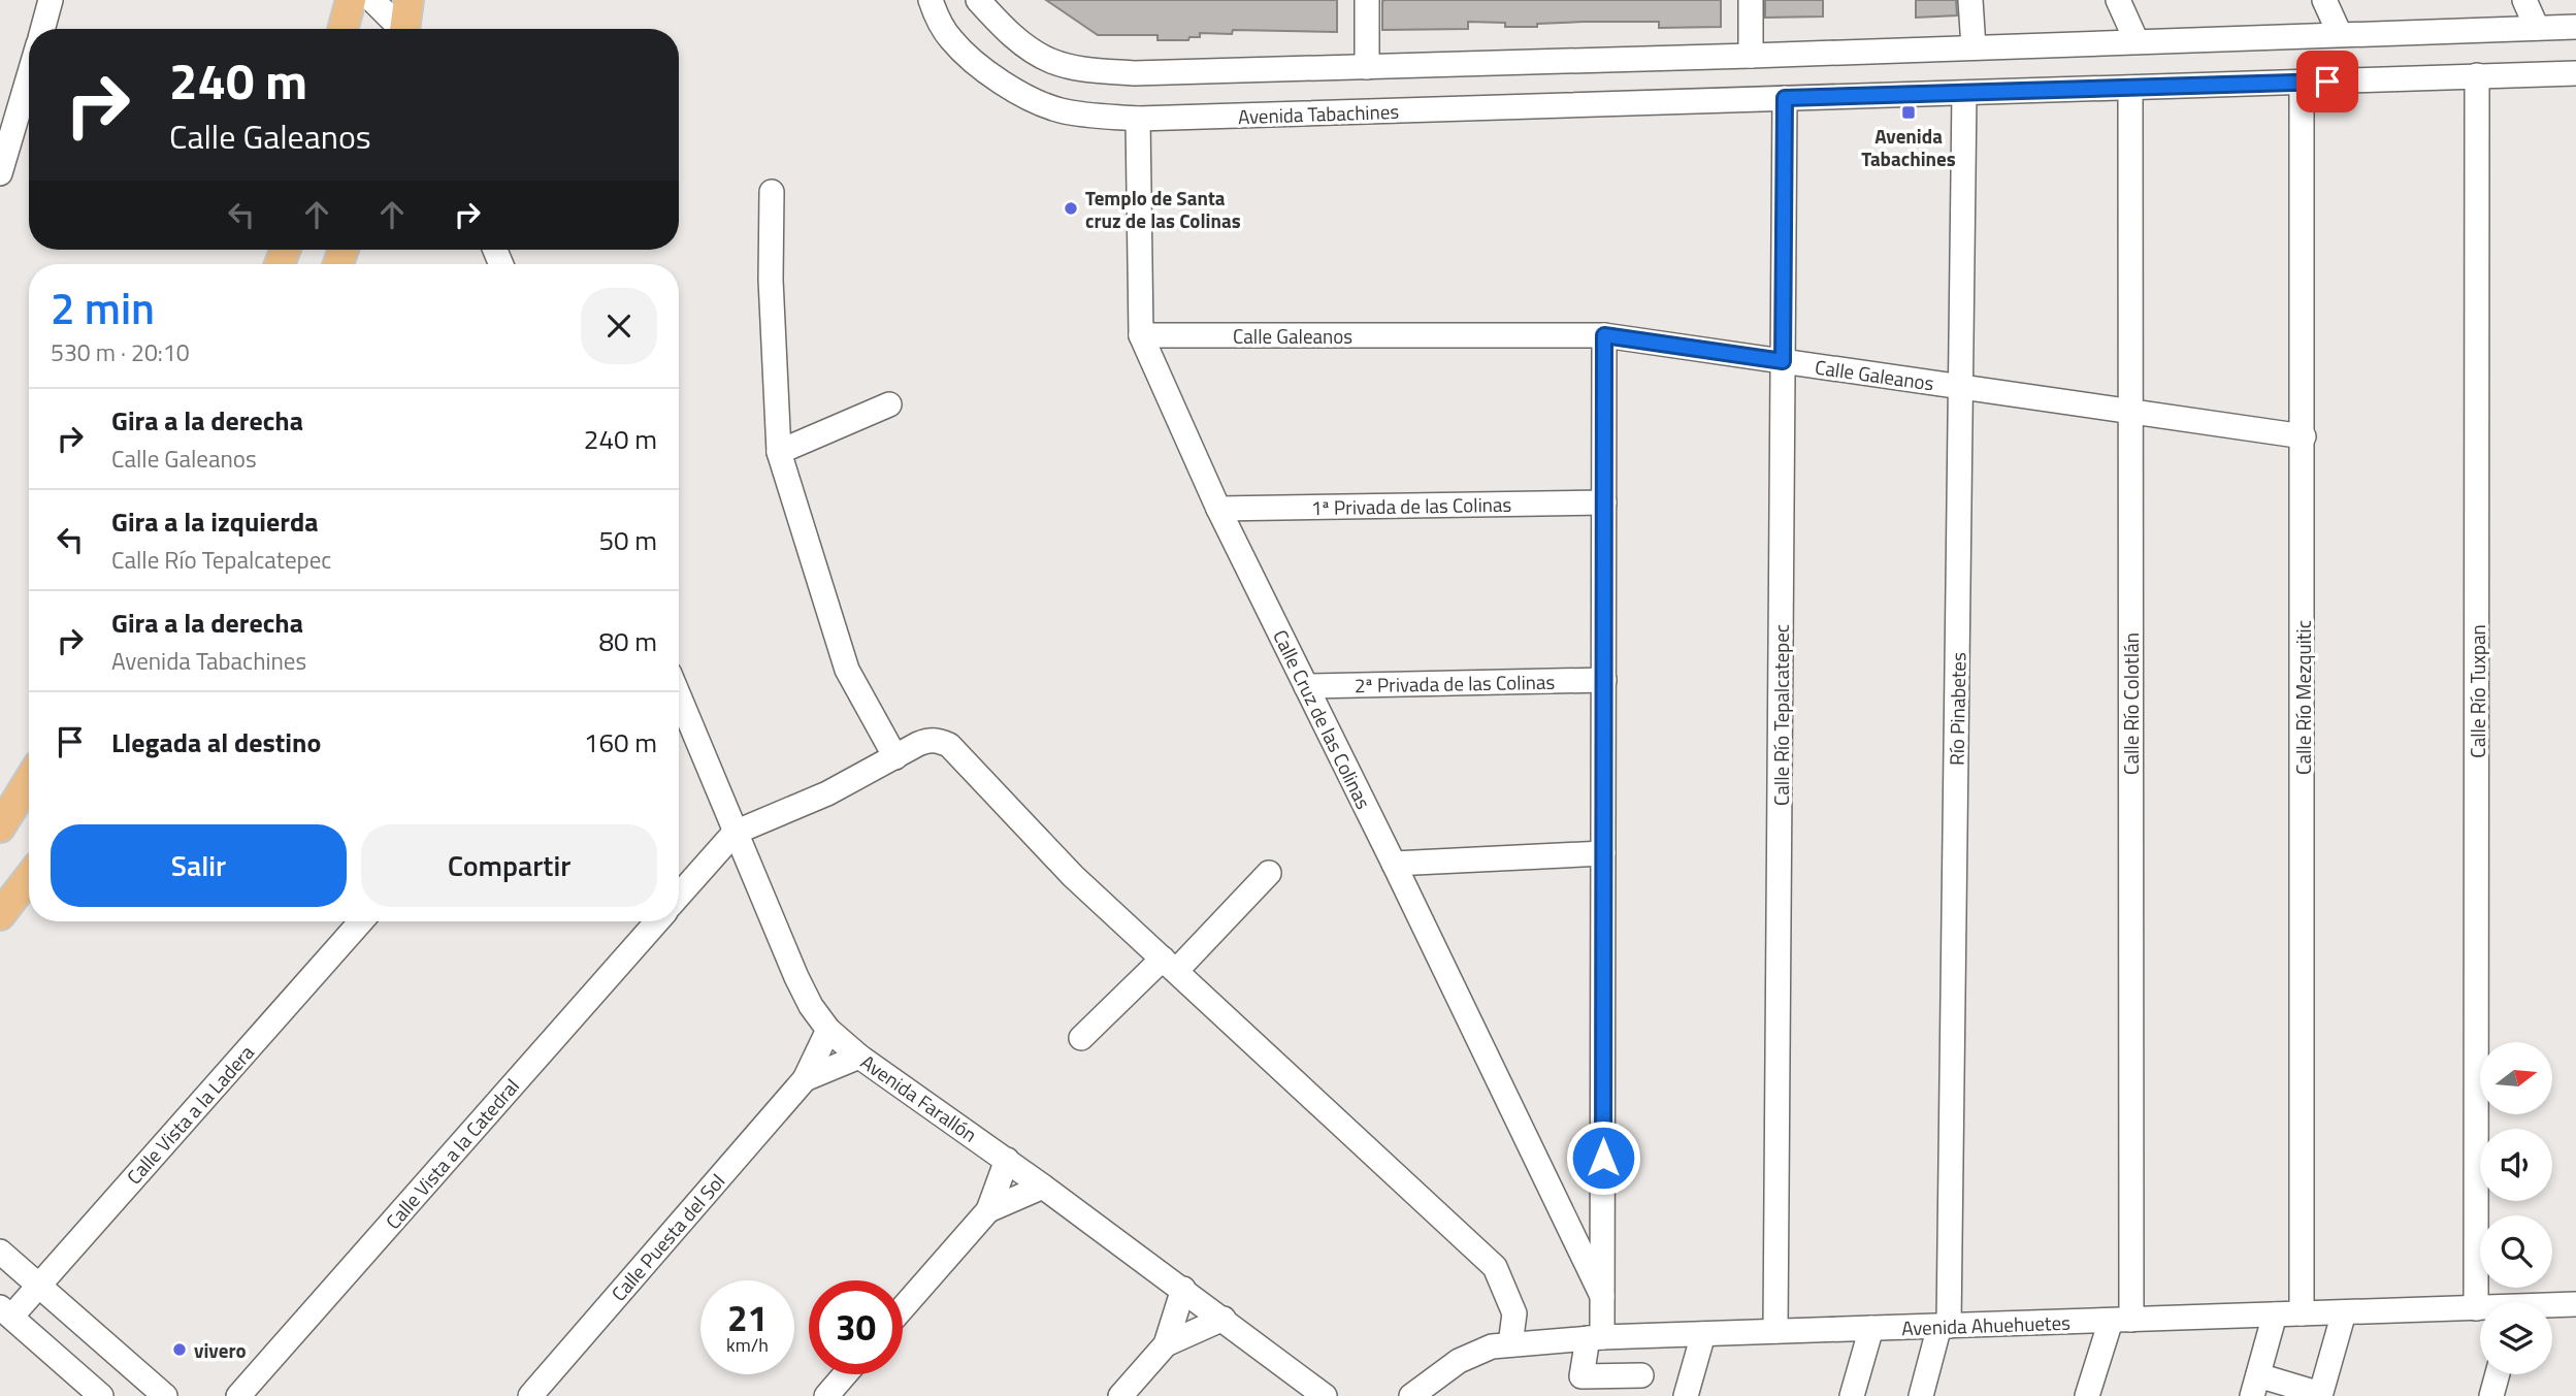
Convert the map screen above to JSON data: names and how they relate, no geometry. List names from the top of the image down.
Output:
{
  "streets": {
    "street": [
      "Avenida Tabachines",
      "Calle Galeanos",
      "1ª Privada de las Colinas",
      "2ª Privada de las Colinas",
      "Calle Río Tuxpan",
      "Calle Río Mezquitic",
      "Calle Río Colotlán",
      "Río Pinabetes",
      "Calle Río Tepalcatepec",
      "Calle Cruz de las Colinas",
      "Avenida Farallón",
      "Calle Vista a la Ladera",
      "Calle Vista a la Catedral",
      "Calle Puesta del Sol",
      "Avenida Ahuehuetes"
    ]
  },
  "crossings": [
    ["Avenida Tabachines", "Calle Río Tuxpan"],
    ["Avenida Tabachines", "Calle Río Mezquitic"],
    ["Avenida Tabachines", "Calle Río Colotlán"],
    ["Avenida Tabachines", "Río Pinabetes"],
    ["Avenida Tabachines", "Calle Río Tepalcatepec"],
    ["Avenida Tabachines", "Calle Cruz de las Colinas"],
    ["Calle Galeanos", "Calle Río Mezquitic"],
    ["Calle Galeanos", "Calle Río Colotlán"],
    ["Calle Galeanos", "Río Pinabetes"],
    ["Calle Galeanos", "Calle Río Tepalcatepec"],
    ["Calle Galeanos", "Calle Cruz de las Colinas"],
    ["1ª Privada de las Colinas", "Calle Cruz de las Colinas"],
    ["2ª Privada de las Colinas", "Calle Cruz de las Colinas"],
    ["Calle Río Tuxpan", "Avenida Ahuehuetes"],
    ["Calle Río Mezquitic", "Avenida Ahuehuetes"],
    ["Calle Río Colotlán", "Avenida Ahuehuetes"],
    ["Río Pinabetes", "Avenida Ahuehuetes"],
    ["Calle Río Tepalcatepec", "Avenida Ahuehuetes"],
    ["Avenida Farallón", "Calle Puesta del Sol"]
  ],
  "places": {
    "transit": ["Avenida Tabachines"],
    "other": ["Templo de Santa cruz de las Colinas", "vivero"]
  },
  "north": "right",
  "page": {
    "turn": ["240 m", "Calle Galeanos"],
    "heading": ["2 min", "530 m · 20:10"],
    "list": [
      {
        "name": "Gira a la derecha",
        "note": "Calle Galeanos",
        "value": "240 m"
      },
      {
        "name": "Gira a la izquierda",
        "note": "Calle Río Tepalcatepec",
        "value": "50 m"
      },
      {
        "name": "Gira a la derecha",
        "note": "Avenida Tabachines",
        "value": "80 m"
      },
      {
        "name": "Llegada al destino",
        "value": "160 m"
      }
    ],
    "buttons": ["Salir", "Compartir"],
    "speed": "21 km/h",
    "limit": "30"
  }
}
